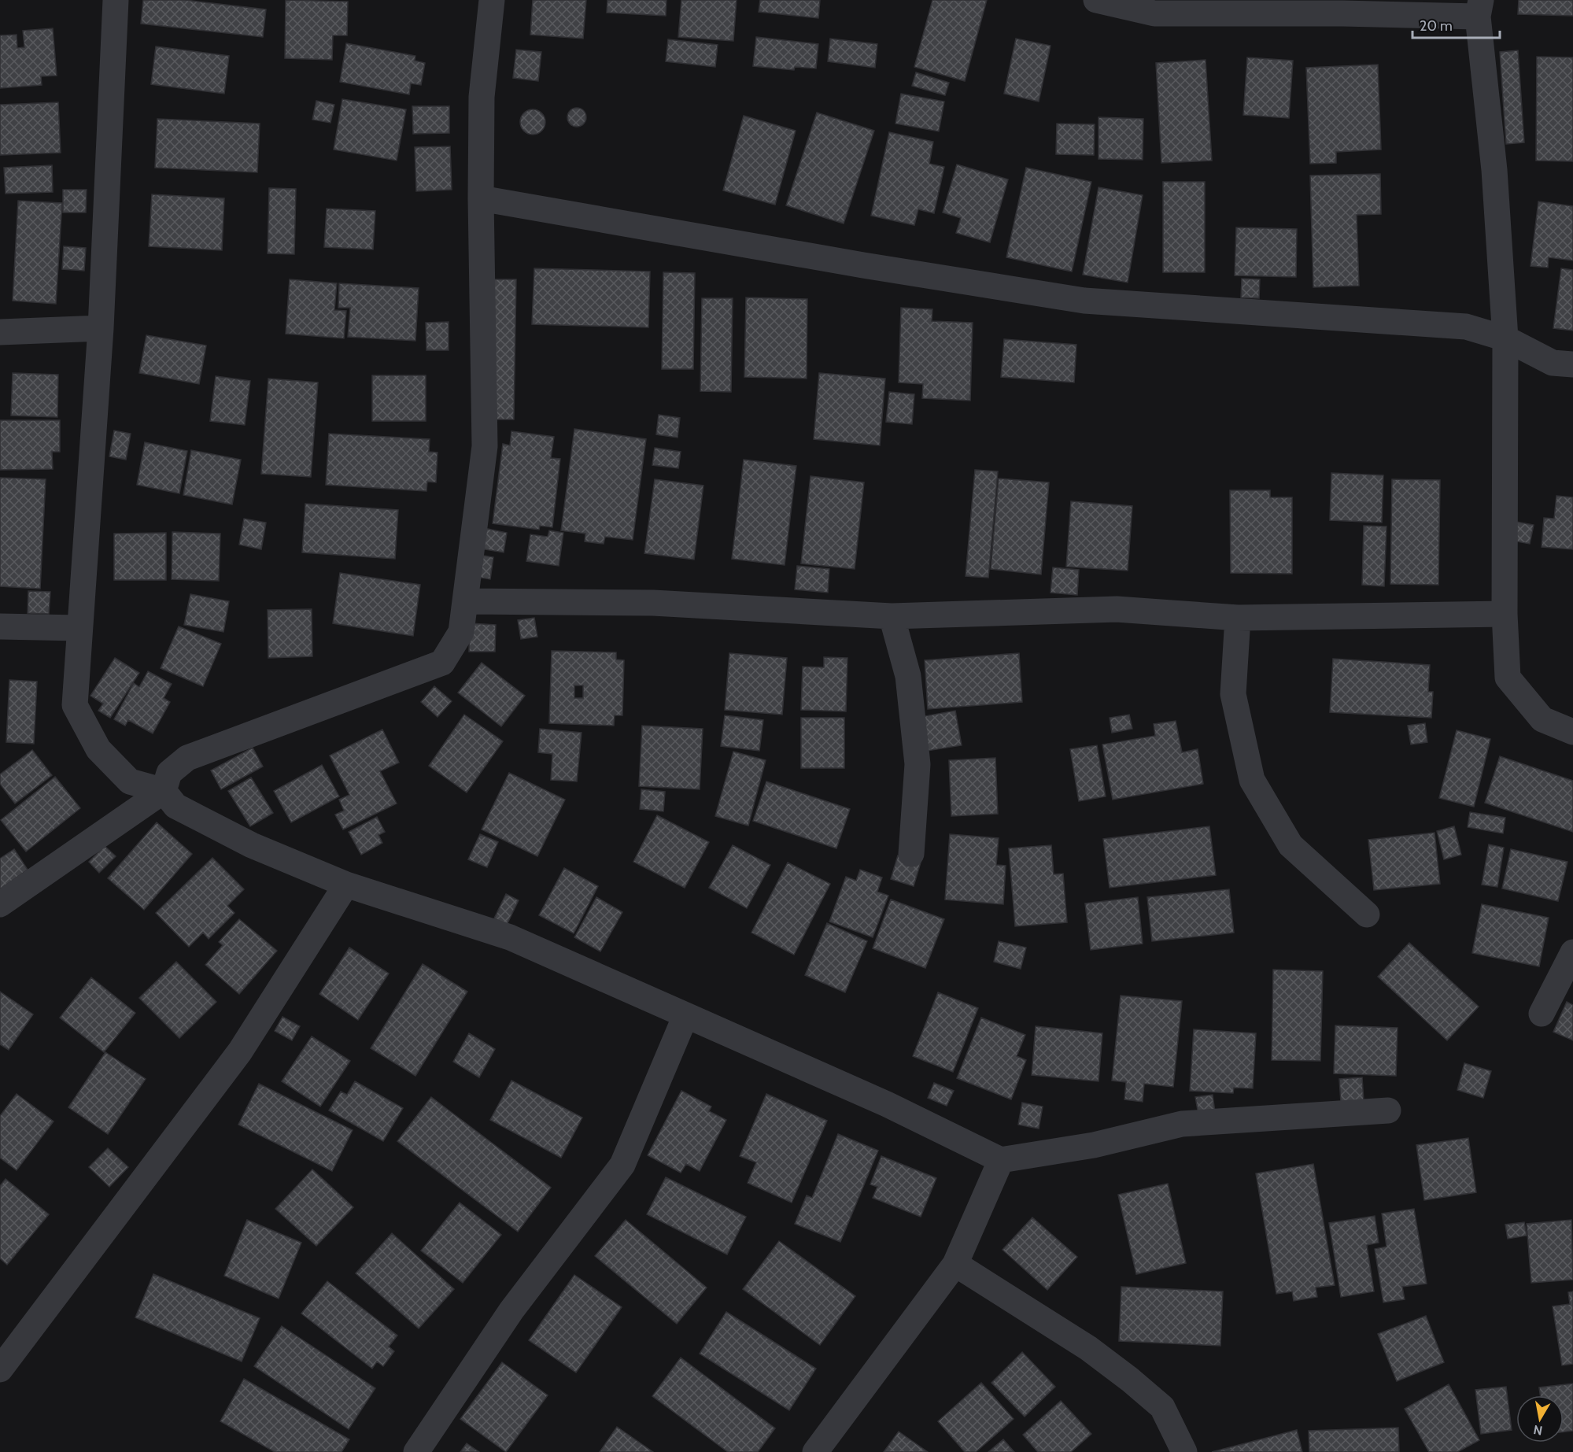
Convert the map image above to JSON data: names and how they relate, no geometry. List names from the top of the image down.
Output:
{
  "scale_bar": "20 m",
  "north": "bottom"
}
